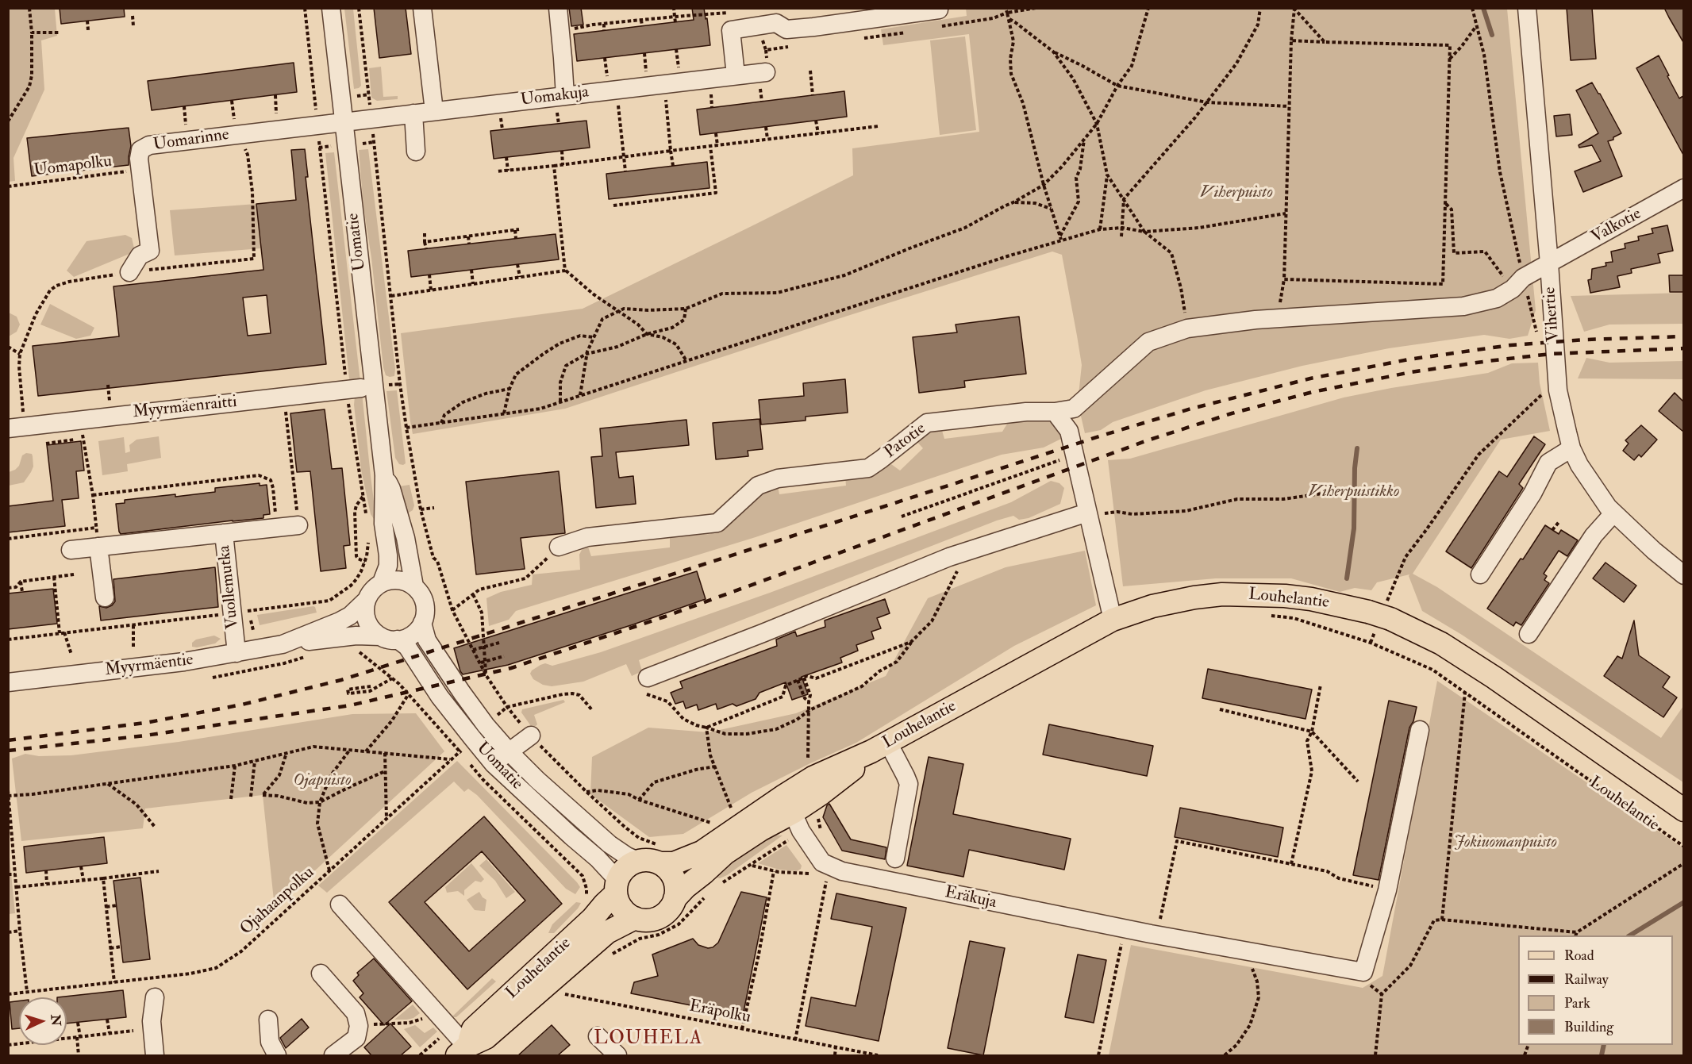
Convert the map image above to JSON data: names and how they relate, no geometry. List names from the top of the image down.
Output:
{
  "streets": {
    "main road": ["Louhelantie"],
    "street": [
      "Uomakuja",
      "Uomarinne",
      "Valkotie",
      "Uomatie",
      "Vihertie",
      "Myyrmäenraitti",
      "Patotie",
      "Vuollemutka",
      "Myyrmäentie",
      "Eräkuja"
    ],
    "path": ["Uomapolku", "Ojahaanpolku", "Eräpolku"]
  },
  "crossings": [
    ["Uomakuja", "Uomarinne"],
    ["Uomakuja", "Uomatie"],
    ["Uomarinne", "Uomapolku"],
    ["Uomarinne", "Uomatie"],
    ["Valkotie", "Vihertie"],
    ["Valkotie", "Patotie"],
    ["Uomatie", "Myyrmäenraitti"],
    ["Uomatie", "Louhelantie"],
    ["Uomatie", "Myyrmäentie"],
    ["Uomatie", "Ojahaanpolku"],
    ["Vuollemutka", "Myyrmäentie"],
    ["Louhelantie", "Eräkuja"]
  ],
  "districts": ["LOUHELA"],
  "parks": [
    "Viherpuisto",
    "Viherpuistikko",
    "Ojapuisto",
    "Jokiuomanpuisto"
  ],
  "legend": [
    "Road",
    "Railway",
    "Park",
    "Building"
  ],
  "north": "right"
}
